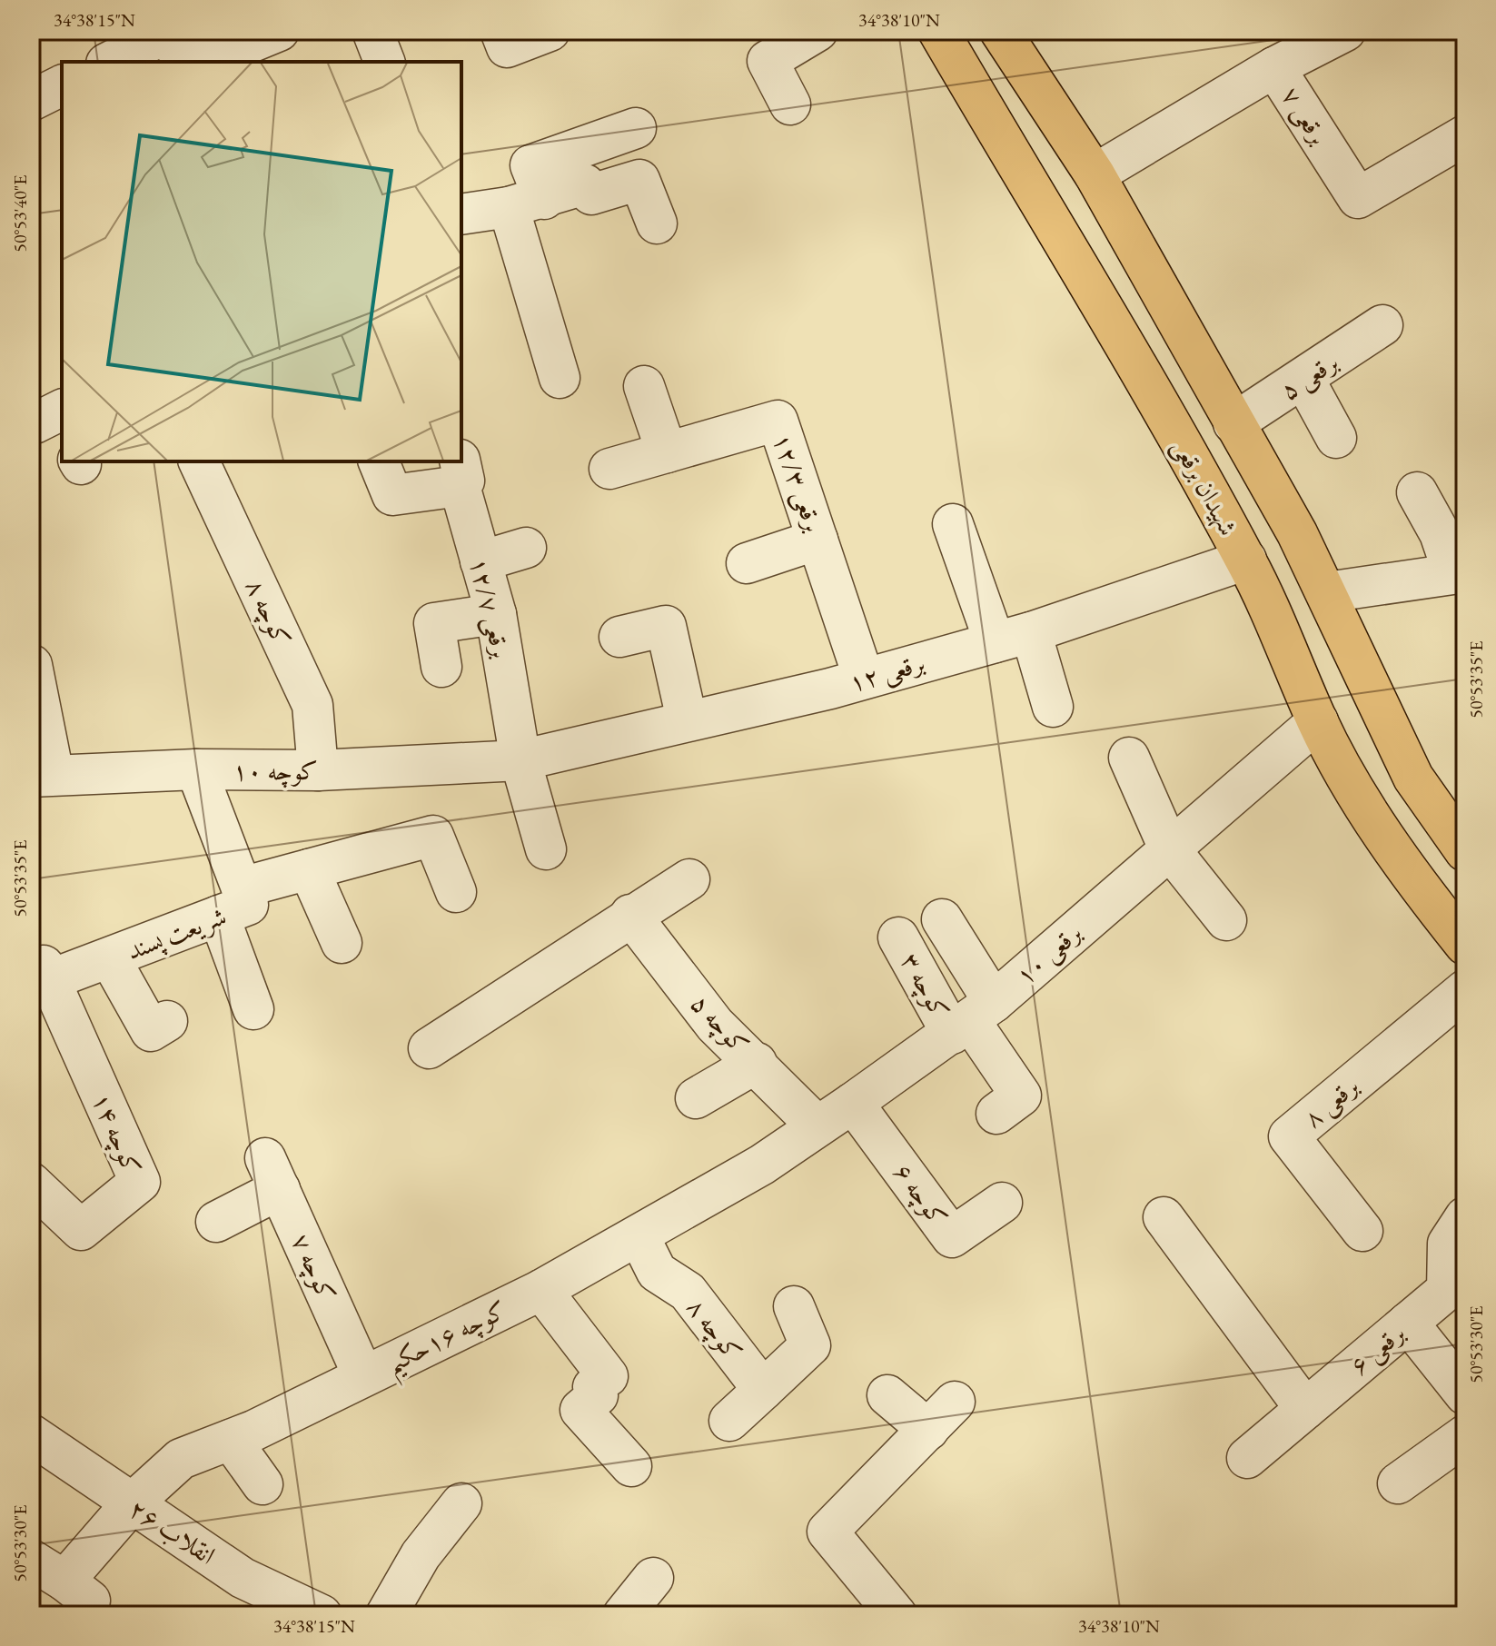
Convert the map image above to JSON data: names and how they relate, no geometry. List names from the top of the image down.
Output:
{
  "streets": {
    "main road": ["شهیدان برقعی"],
    "street": [
      "برقعی ۷",
      "برقعی ۵",
      "برقعی ۱۲/۳",
      "برقعی ۱۲/۷",
      "کوچه ۸",
      "برقعی ۱۲",
      "کوچه ۱۰",
      "شریعت پسند",
      "برقعی ۱۰",
      "کوچه ۳",
      "کوچه ۵",
      "برقعی ۸",
      "کوچه ۱۴",
      "کوچه ۶",
      "کوچه ۷",
      "کوچه ۱۶حکیم",
      "برقعی ۶",
      "انقلاب ۲۶"
    ]
  },
  "crossings": [
    ["برقعی ۱۲/۳", "برقعی ۱۲"],
    ["شهیدان برقعی", "برقعی ۱۲"],
    ["شهیدان برقعی", "برقعی ۱۰"],
    ["برقعی ۱۲/۷", "برقعی ۱۲"],
    ["برقعی ۱۲/۷", "کوچه ۱۰"],
    ["کوچه ۸", "کوچه ۱۰"],
    ["کوچه ۸", "کوچه ۱۶حکیم"],
    ["برقعی ۱۲", "کوچه ۱۰"],
    ["کوچه ۱۰", "شریعت پسند"],
    ["شریعت پسند", "کوچه ۱۴"],
    ["برقعی ۱۰", "کوچه ۳"],
    ["برقعی ۱۰", "کوچه ۵"],
    ["برقعی ۱۰", "کوچه ۶"],
    ["برقعی ۱۰", "کوچه ۱۶حکیم"],
    ["کوچه ۷", "کوچه ۱۶حکیم"],
    ["کوچه ۱۶حکیم", "انقلاب ۲۶"]
  ],
  "coordinates": [
    "34°38'15\"N",
    "34°38'10\"N",
    "50°53'40\"E",
    "50°53'35\"E",
    "50°53'30\"E"
  ]
}
